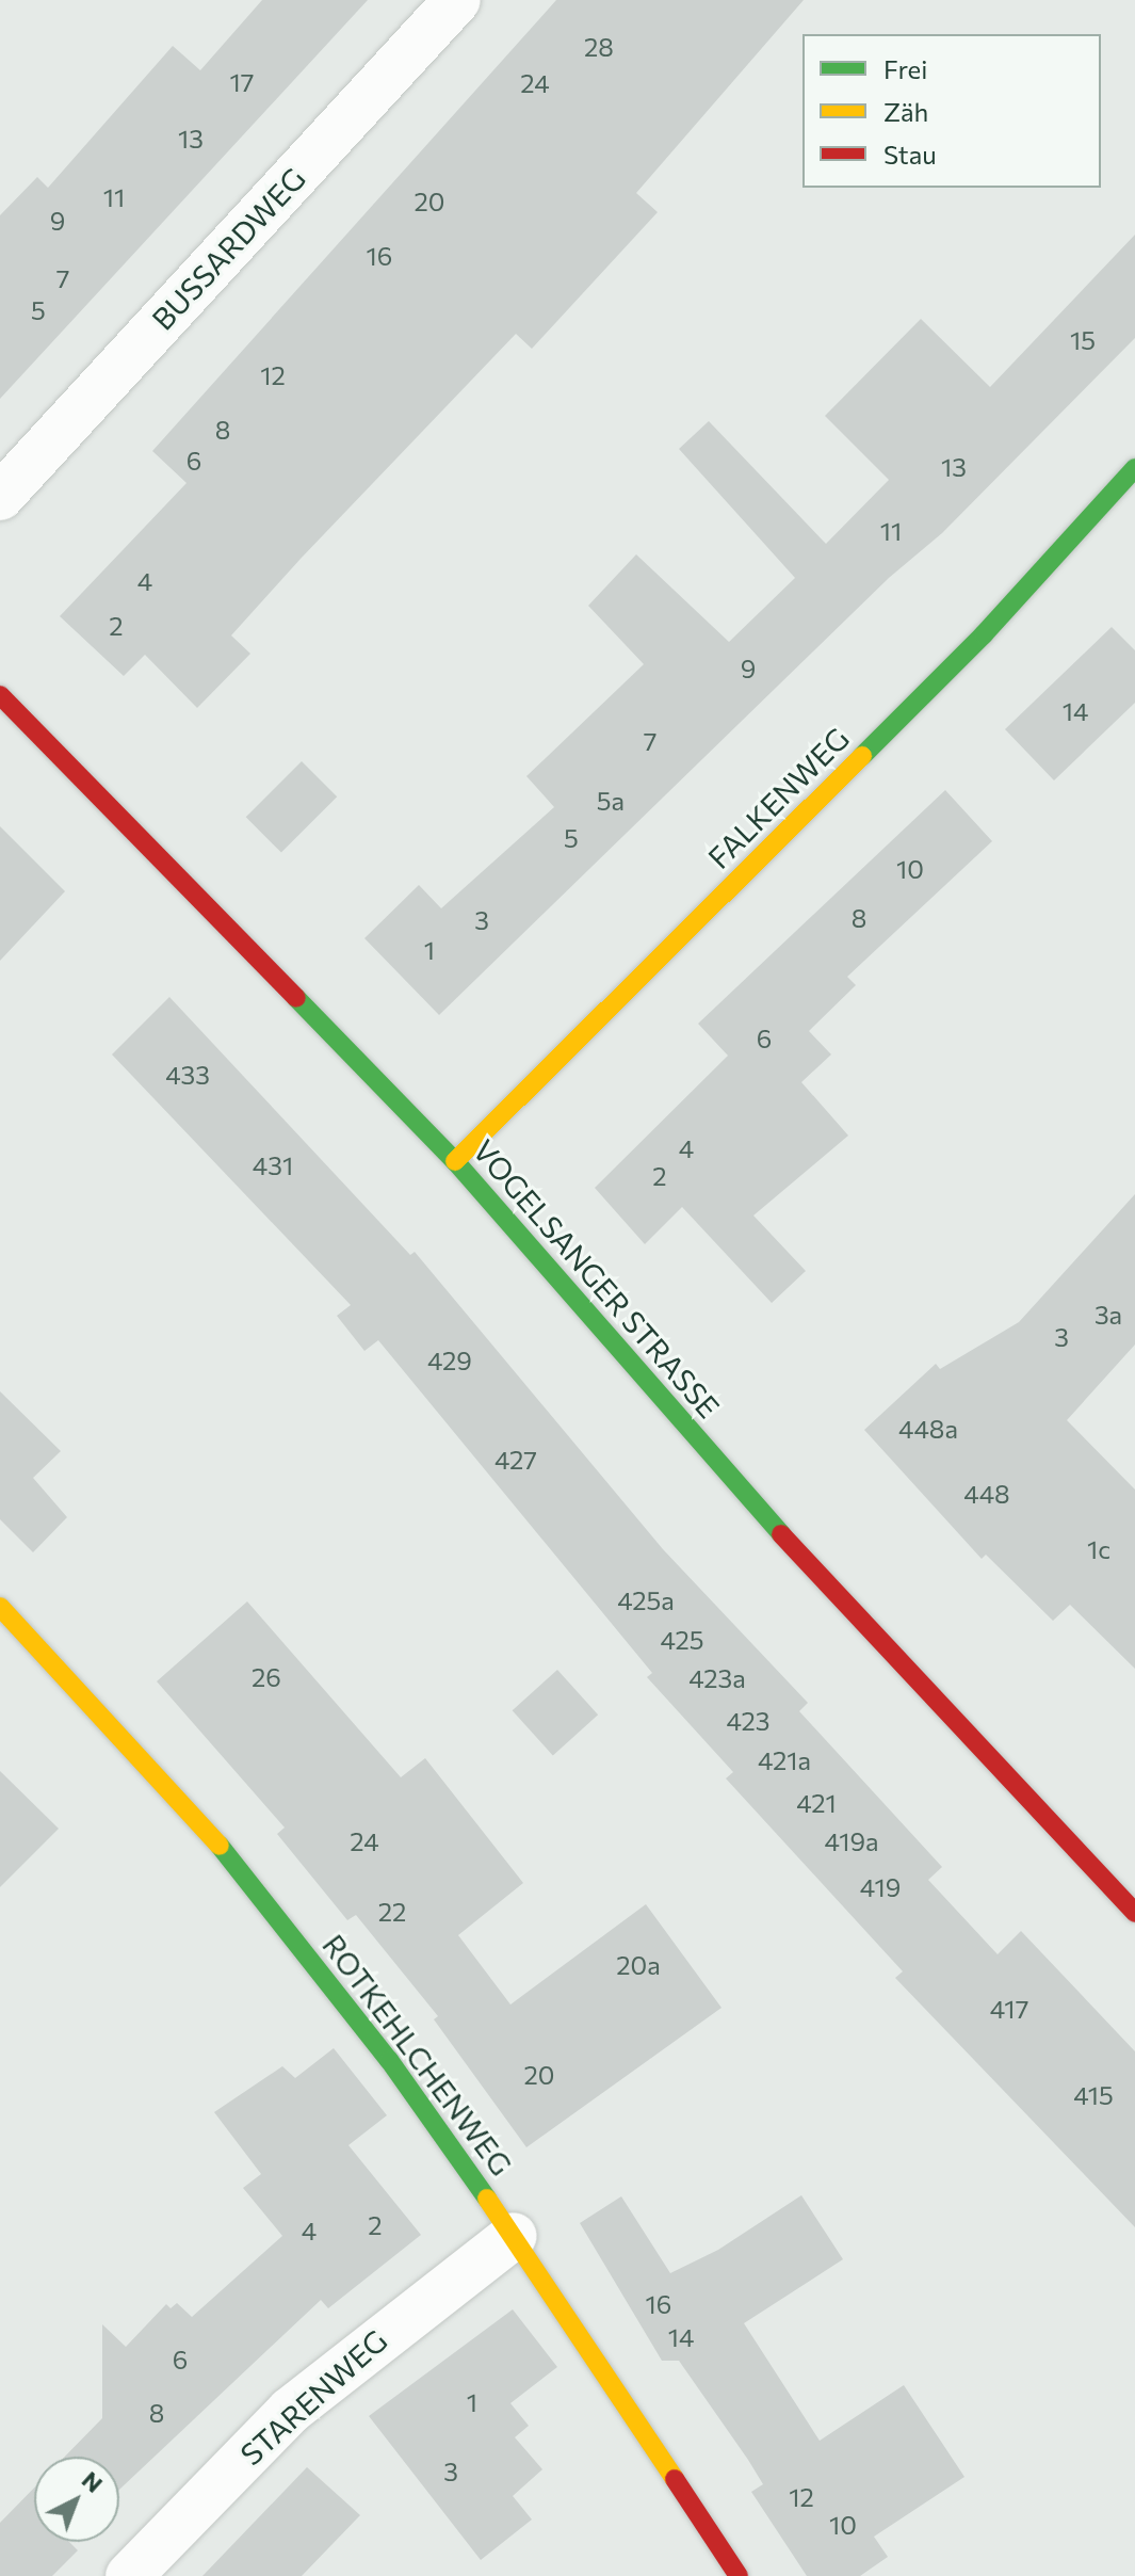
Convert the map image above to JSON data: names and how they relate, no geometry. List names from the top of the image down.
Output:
{
  "streets": {
    "street": [
      "BUSSARDWEG",
      "FALKENWEG",
      "VOGELSANGER STRASSE",
      "ROTKEHLCHENWEG",
      "STARENWEG"
    ]
  },
  "crossings": [
    ["FALKENWEG", "VOGELSANGER STRASSE"],
    ["ROTKEHLCHENWEG", "STARENWEG"]
  ],
  "house_numbers": [
    "28",
    "17",
    "24",
    "13",
    "11",
    "20",
    "9",
    "16",
    "7",
    "5",
    "15",
    "12",
    "8",
    "6",
    "13",
    "11",
    "4",
    "2",
    "9",
    "14",
    "7",
    "5a",
    "5",
    "10",
    "8",
    "3",
    "1",
    "6",
    "433",
    "4",
    "431",
    "2",
    "3a",
    "3",
    "429",
    "448a",
    "427",
    "448",
    "1c",
    "425a",
    "425",
    "26",
    "423a",
    "423",
    "421a",
    "421",
    "24",
    "419a",
    "419",
    "22",
    "20a",
    "417",
    "20",
    "415",
    "2",
    "4",
    "16",
    "14",
    "6",
    "1",
    "8",
    "3",
    "12",
    "10"
  ],
  "legend": ["Frei", "Zäh", "Stau"],
  "north": "top right"
}
